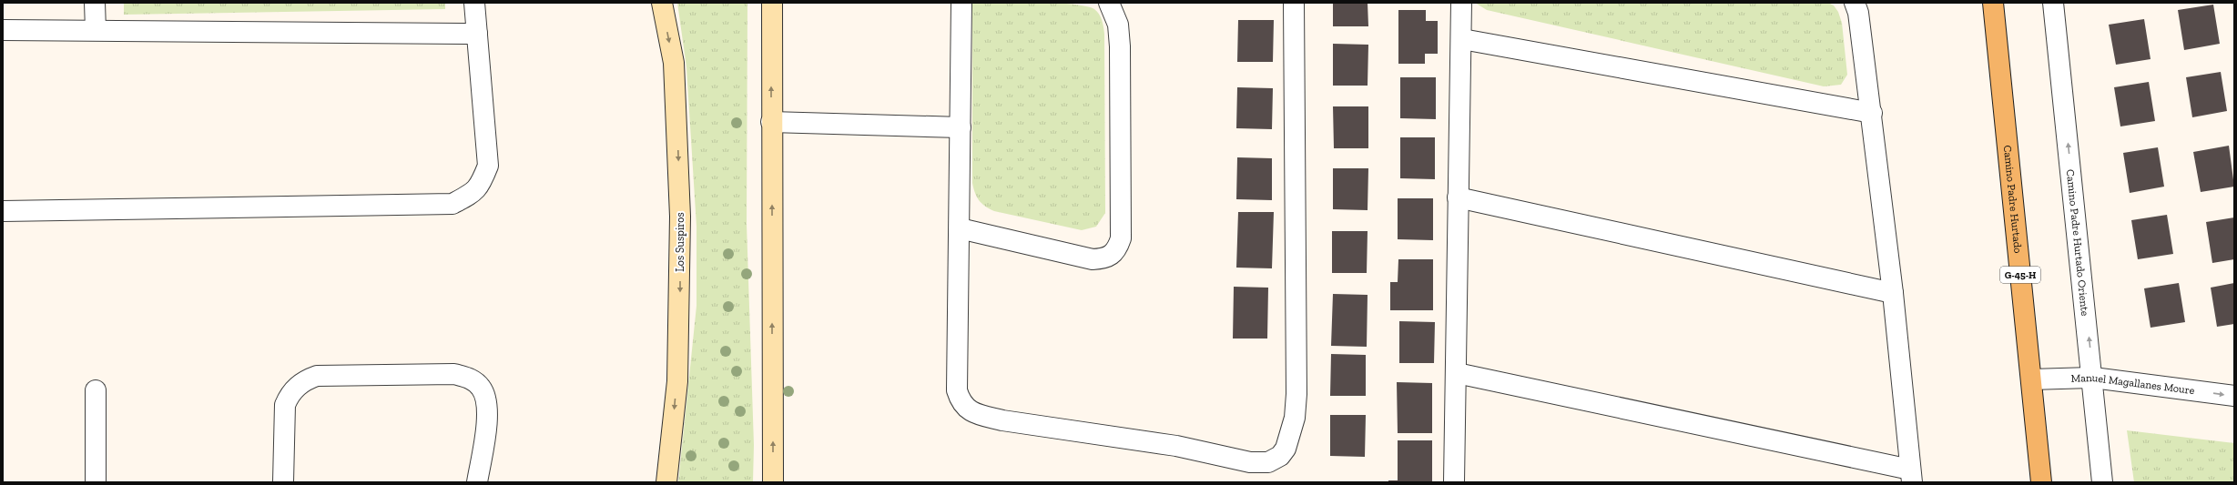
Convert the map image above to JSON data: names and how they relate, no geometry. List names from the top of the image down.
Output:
{
  "streets": {
    "main road": ["Camino Padre Hurtado", "G-45-H"],
    "street": ["Los Suspiros", "Camino Padre Hurtado Oriente", "Manuel Magallanes Moure"]
  },
  "crossings": [
    ["Camino Padre Hurtado", "Manuel Magallanes Moure"],
    ["Camino Padre Hurtado Oriente", "Manuel Magallanes Moure"]
  ],
  "one_way": ["Camino Padre Hurtado Oriente", "Manuel Magallanes Moure"]
}
